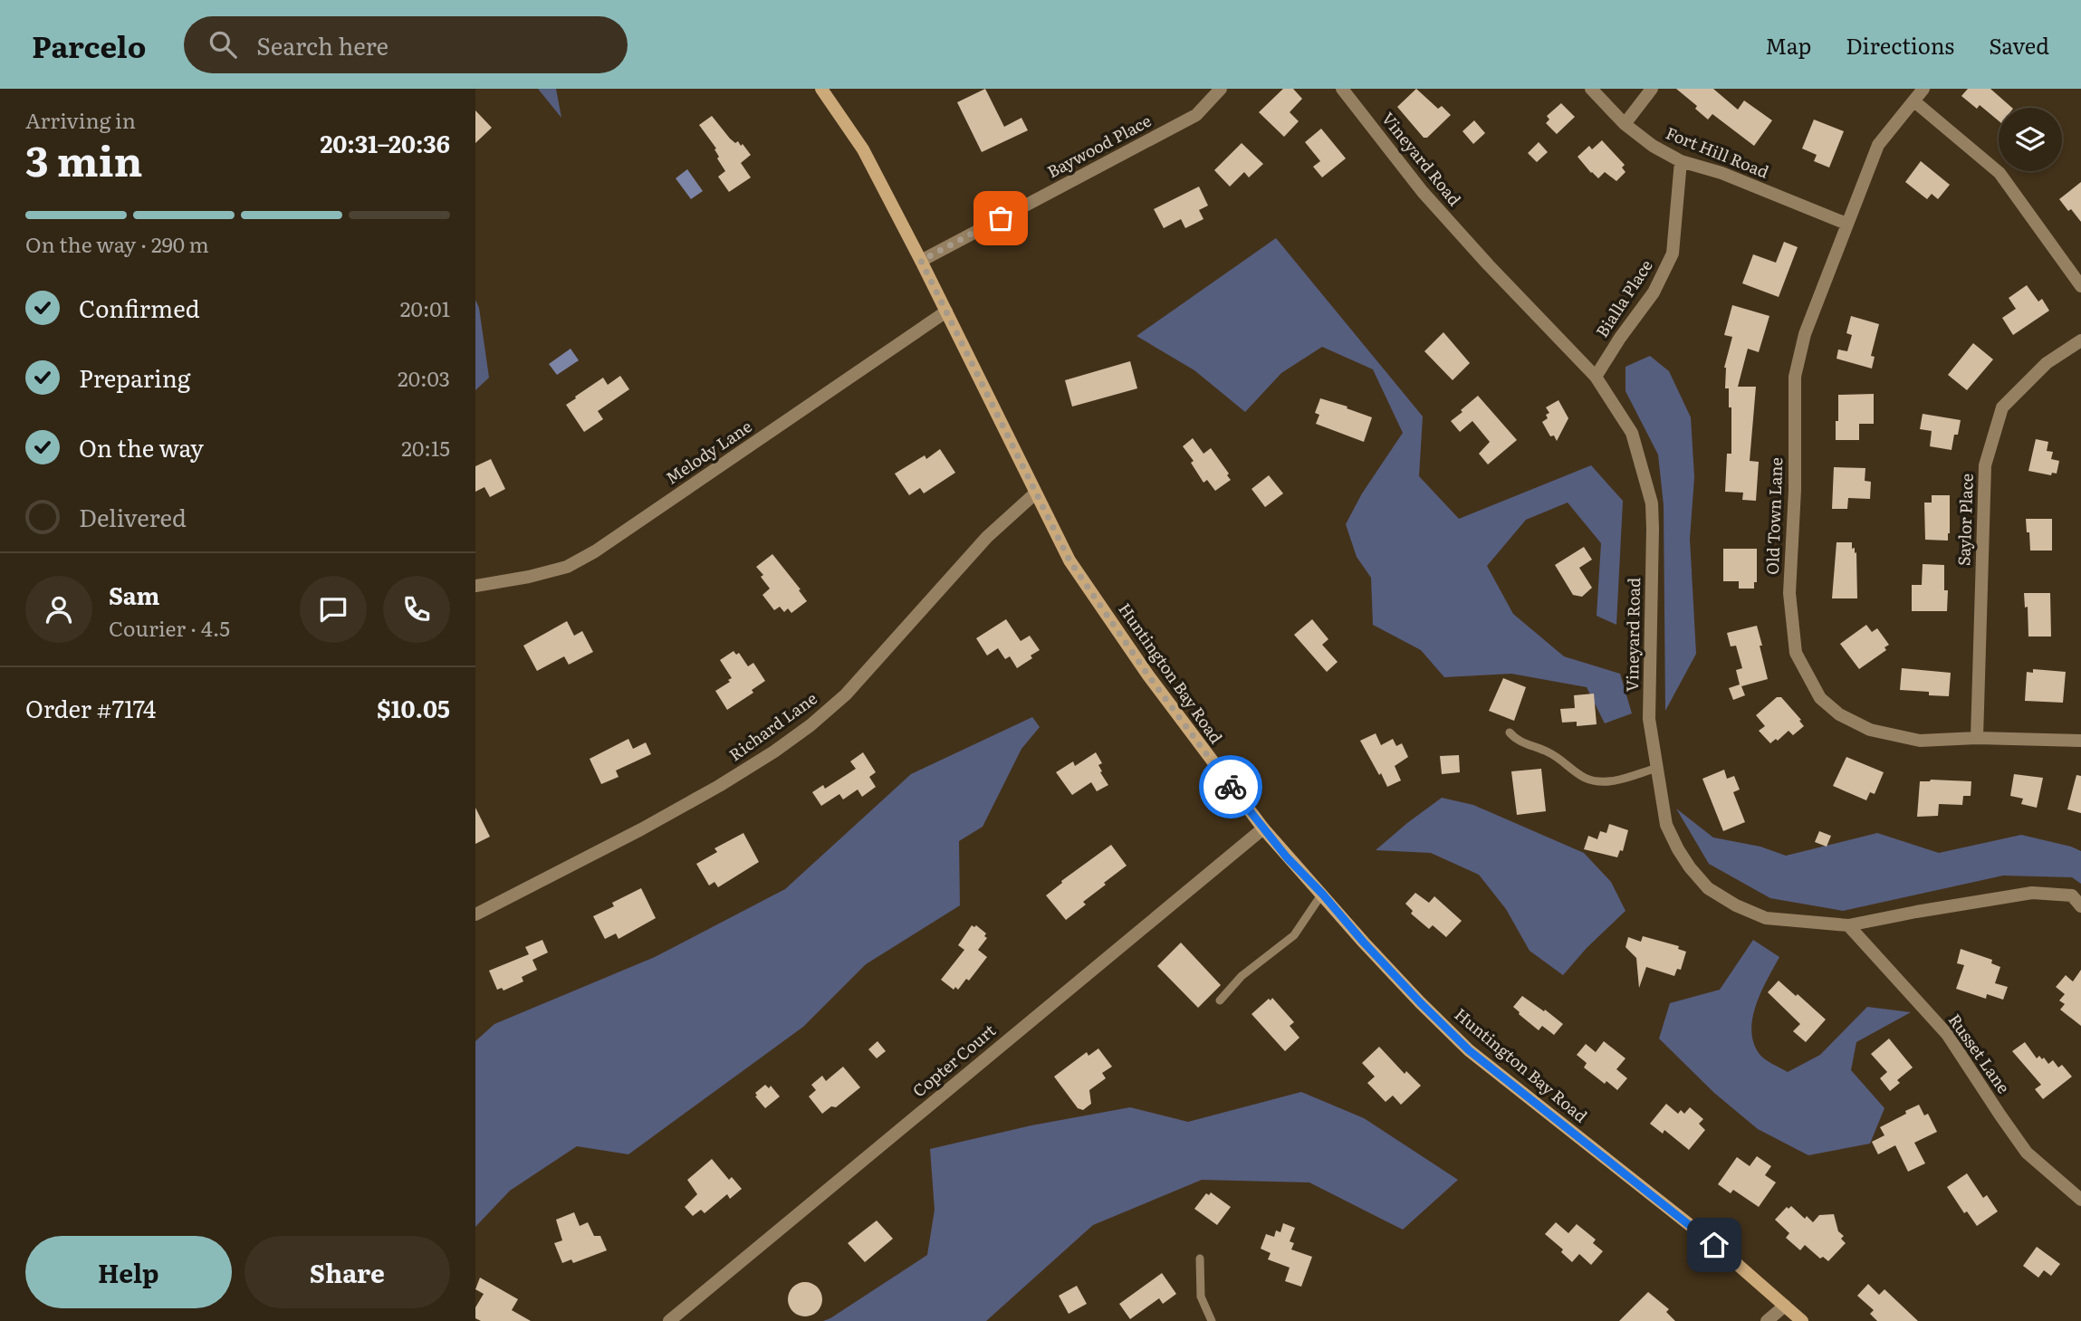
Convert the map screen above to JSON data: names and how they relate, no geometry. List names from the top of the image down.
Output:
{
  "streets": {
    "street": [
      "Baywood Place",
      "Fort Hill Road",
      "Vineyard Road",
      "Bialla Place",
      "Melody Lane",
      "Old Town Lane",
      "Saylor Place",
      "Huntington Bay Road",
      "Richard Lane",
      "Russet Lane",
      "Copter Court"
    ]
  },
  "crossings": [
    ["Baywood Place", "Huntington Bay Road"],
    ["Fort Hill Road", "Bialla Place"],
    ["Fort Hill Road", "Old Town Lane"],
    ["Vineyard Road", "Bialla Place"],
    ["Vineyard Road", "Russet Lane"],
    ["Melody Lane", "Huntington Bay Road"],
    ["Old Town Lane", "Saylor Place"],
    ["Huntington Bay Road", "Richard Lane"],
    ["Huntington Bay Road", "Copter Court"]
  ],
  "page": {
    "header": "Parcelo",
    "search": "Search here",
    "nav": ["Map", "Directions", "Saved"],
    "heading": ["3 min", "Arriving in", "20:31–20:36"],
    "panel": [
      "Sam",
      "Courier · 4.5",
      "Order #7174",
      "$10.05"
    ],
    "bar": "On the way · 290 m",
    "list": [
      ["Confirmed", "20:01"],
      ["Preparing", "20:03"],
      ["On the way", "20:15"],
      "Delivered"
    ],
    "buttons": ["Help", "Share"]
  }
}
